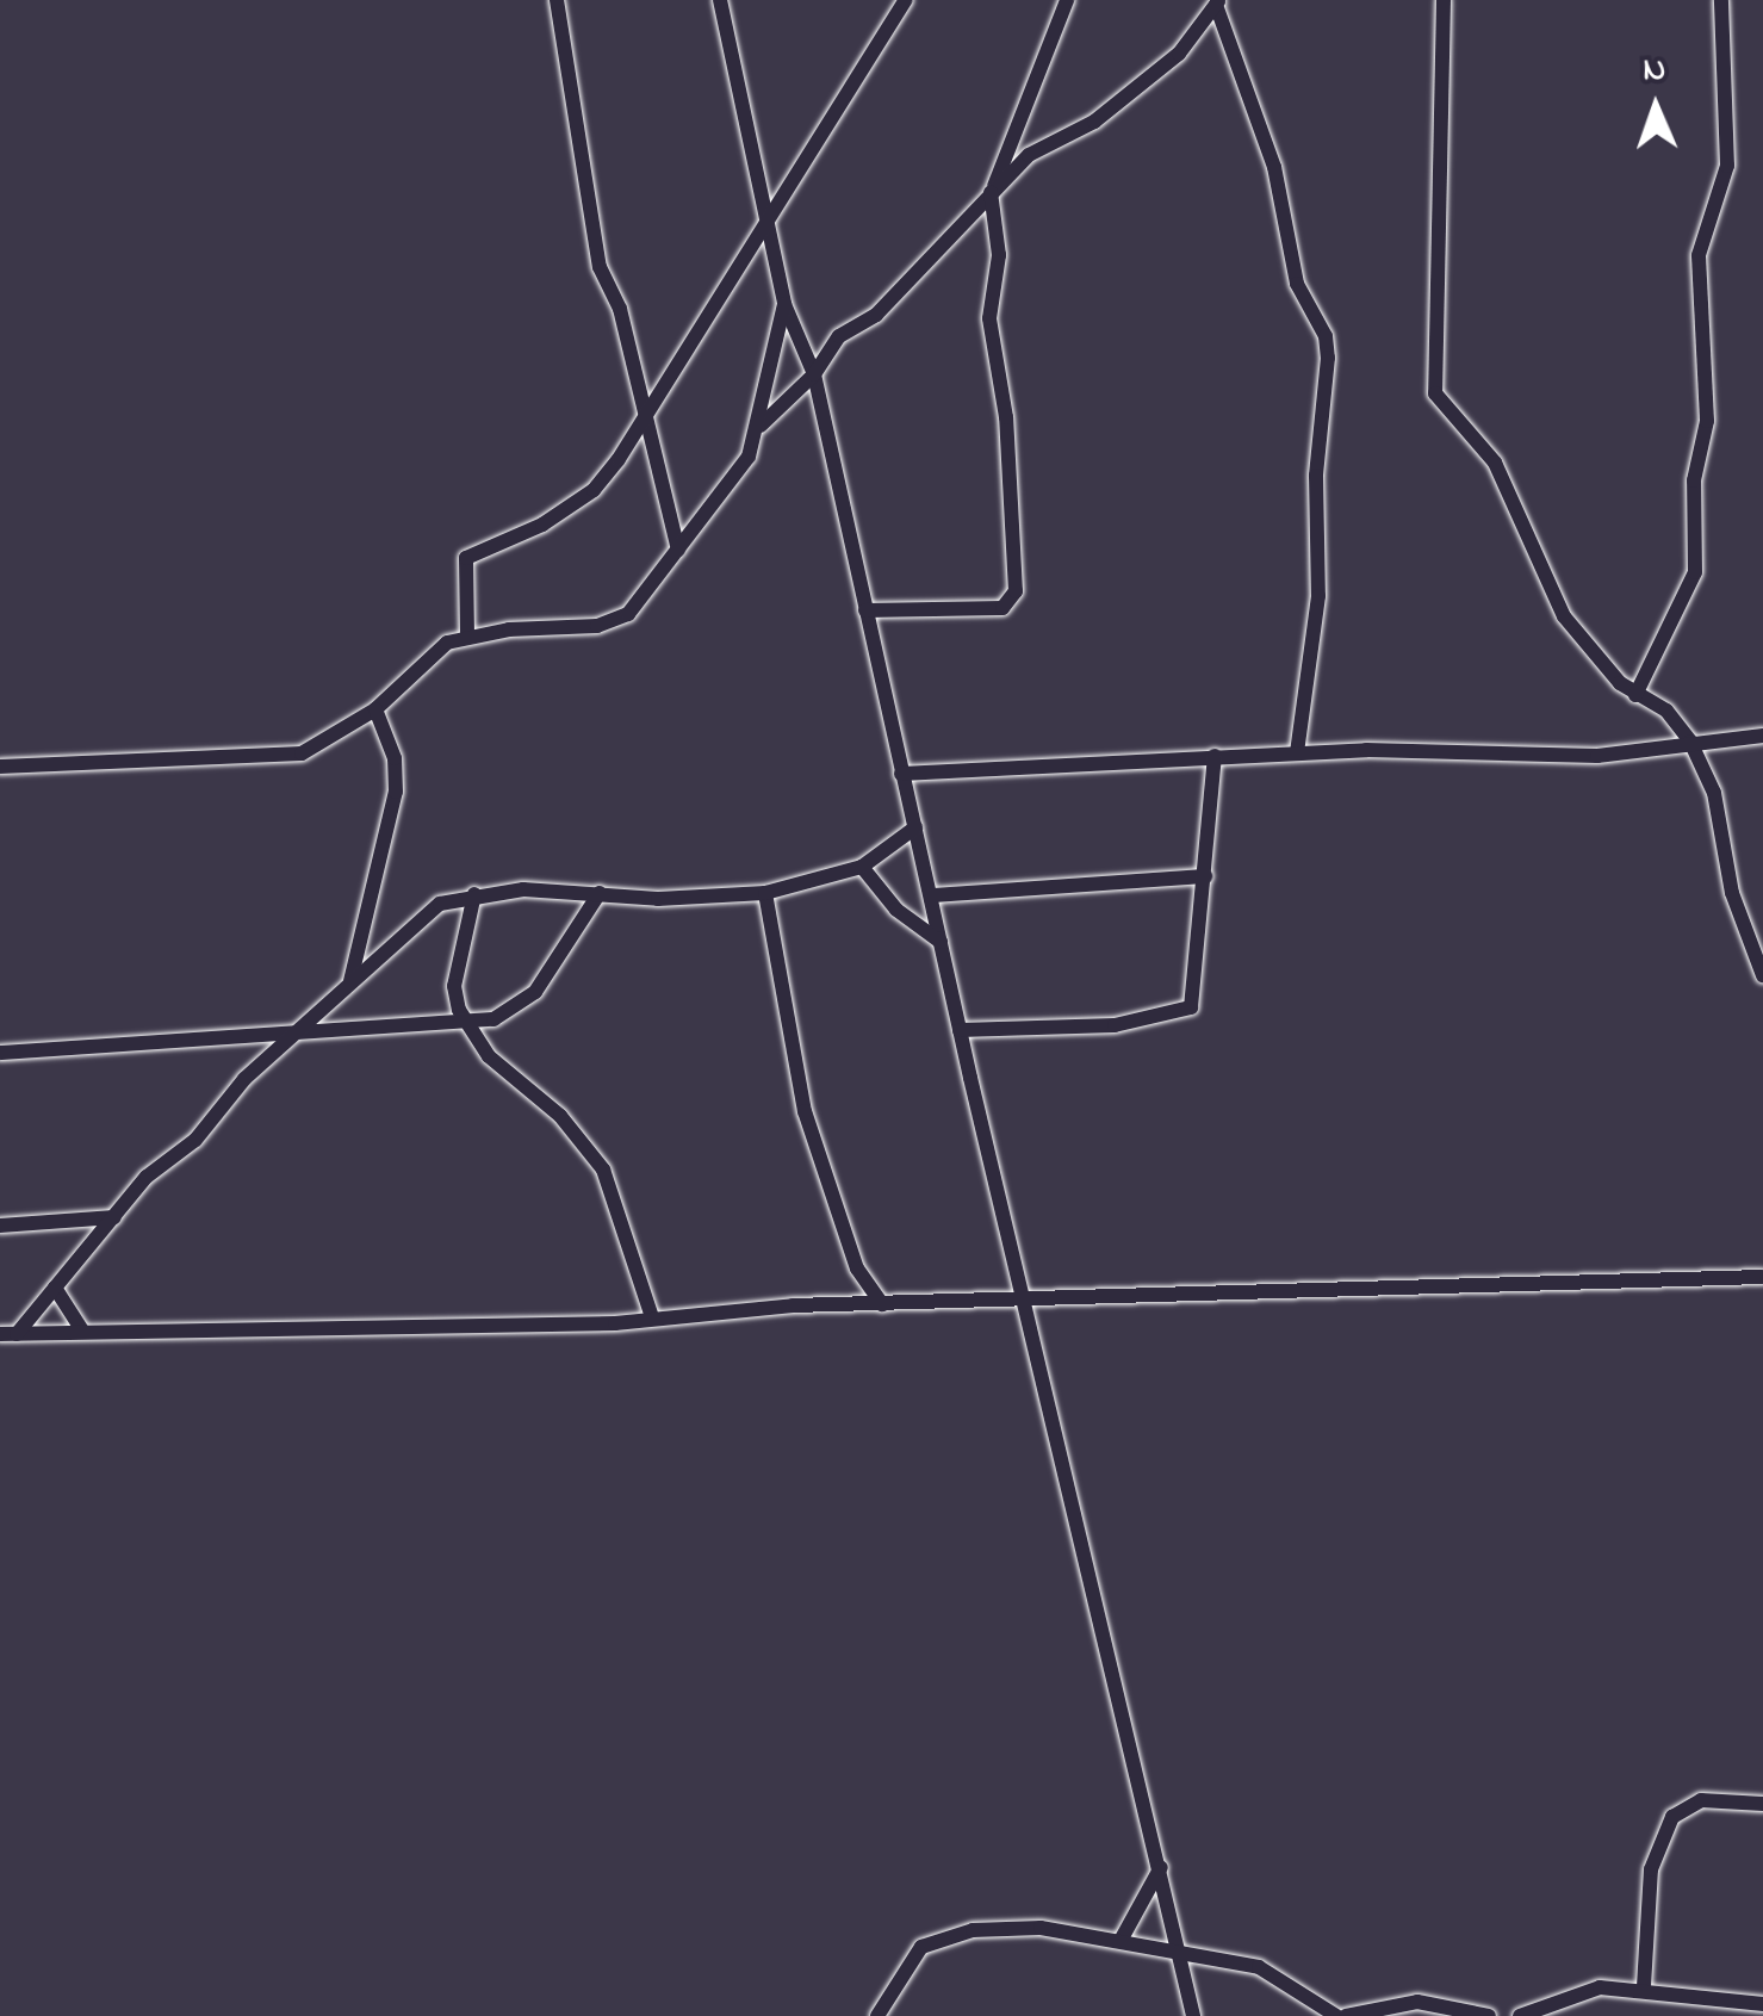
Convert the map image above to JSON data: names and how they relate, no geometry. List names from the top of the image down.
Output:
{
  "north": "top"
}
